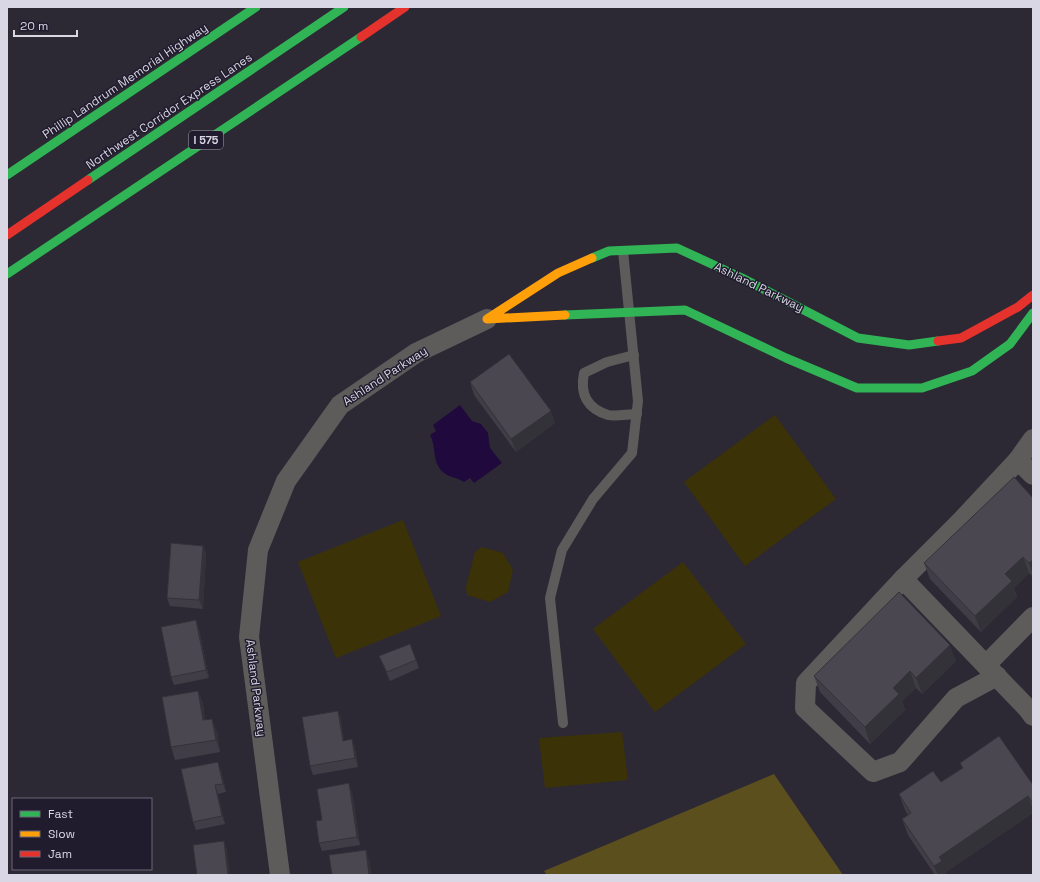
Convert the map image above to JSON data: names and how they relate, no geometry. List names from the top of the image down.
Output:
{
  "streets": {
    "main road": [
      "Phillip Landrum Memorial Highway",
      "Northwest Corridor Express Lanes",
      "I 575",
      "Ashland Parkway"
    ]
  },
  "legend": ["Fast", "Slow", "Jam"],
  "scale_bar": "20 m"
}
